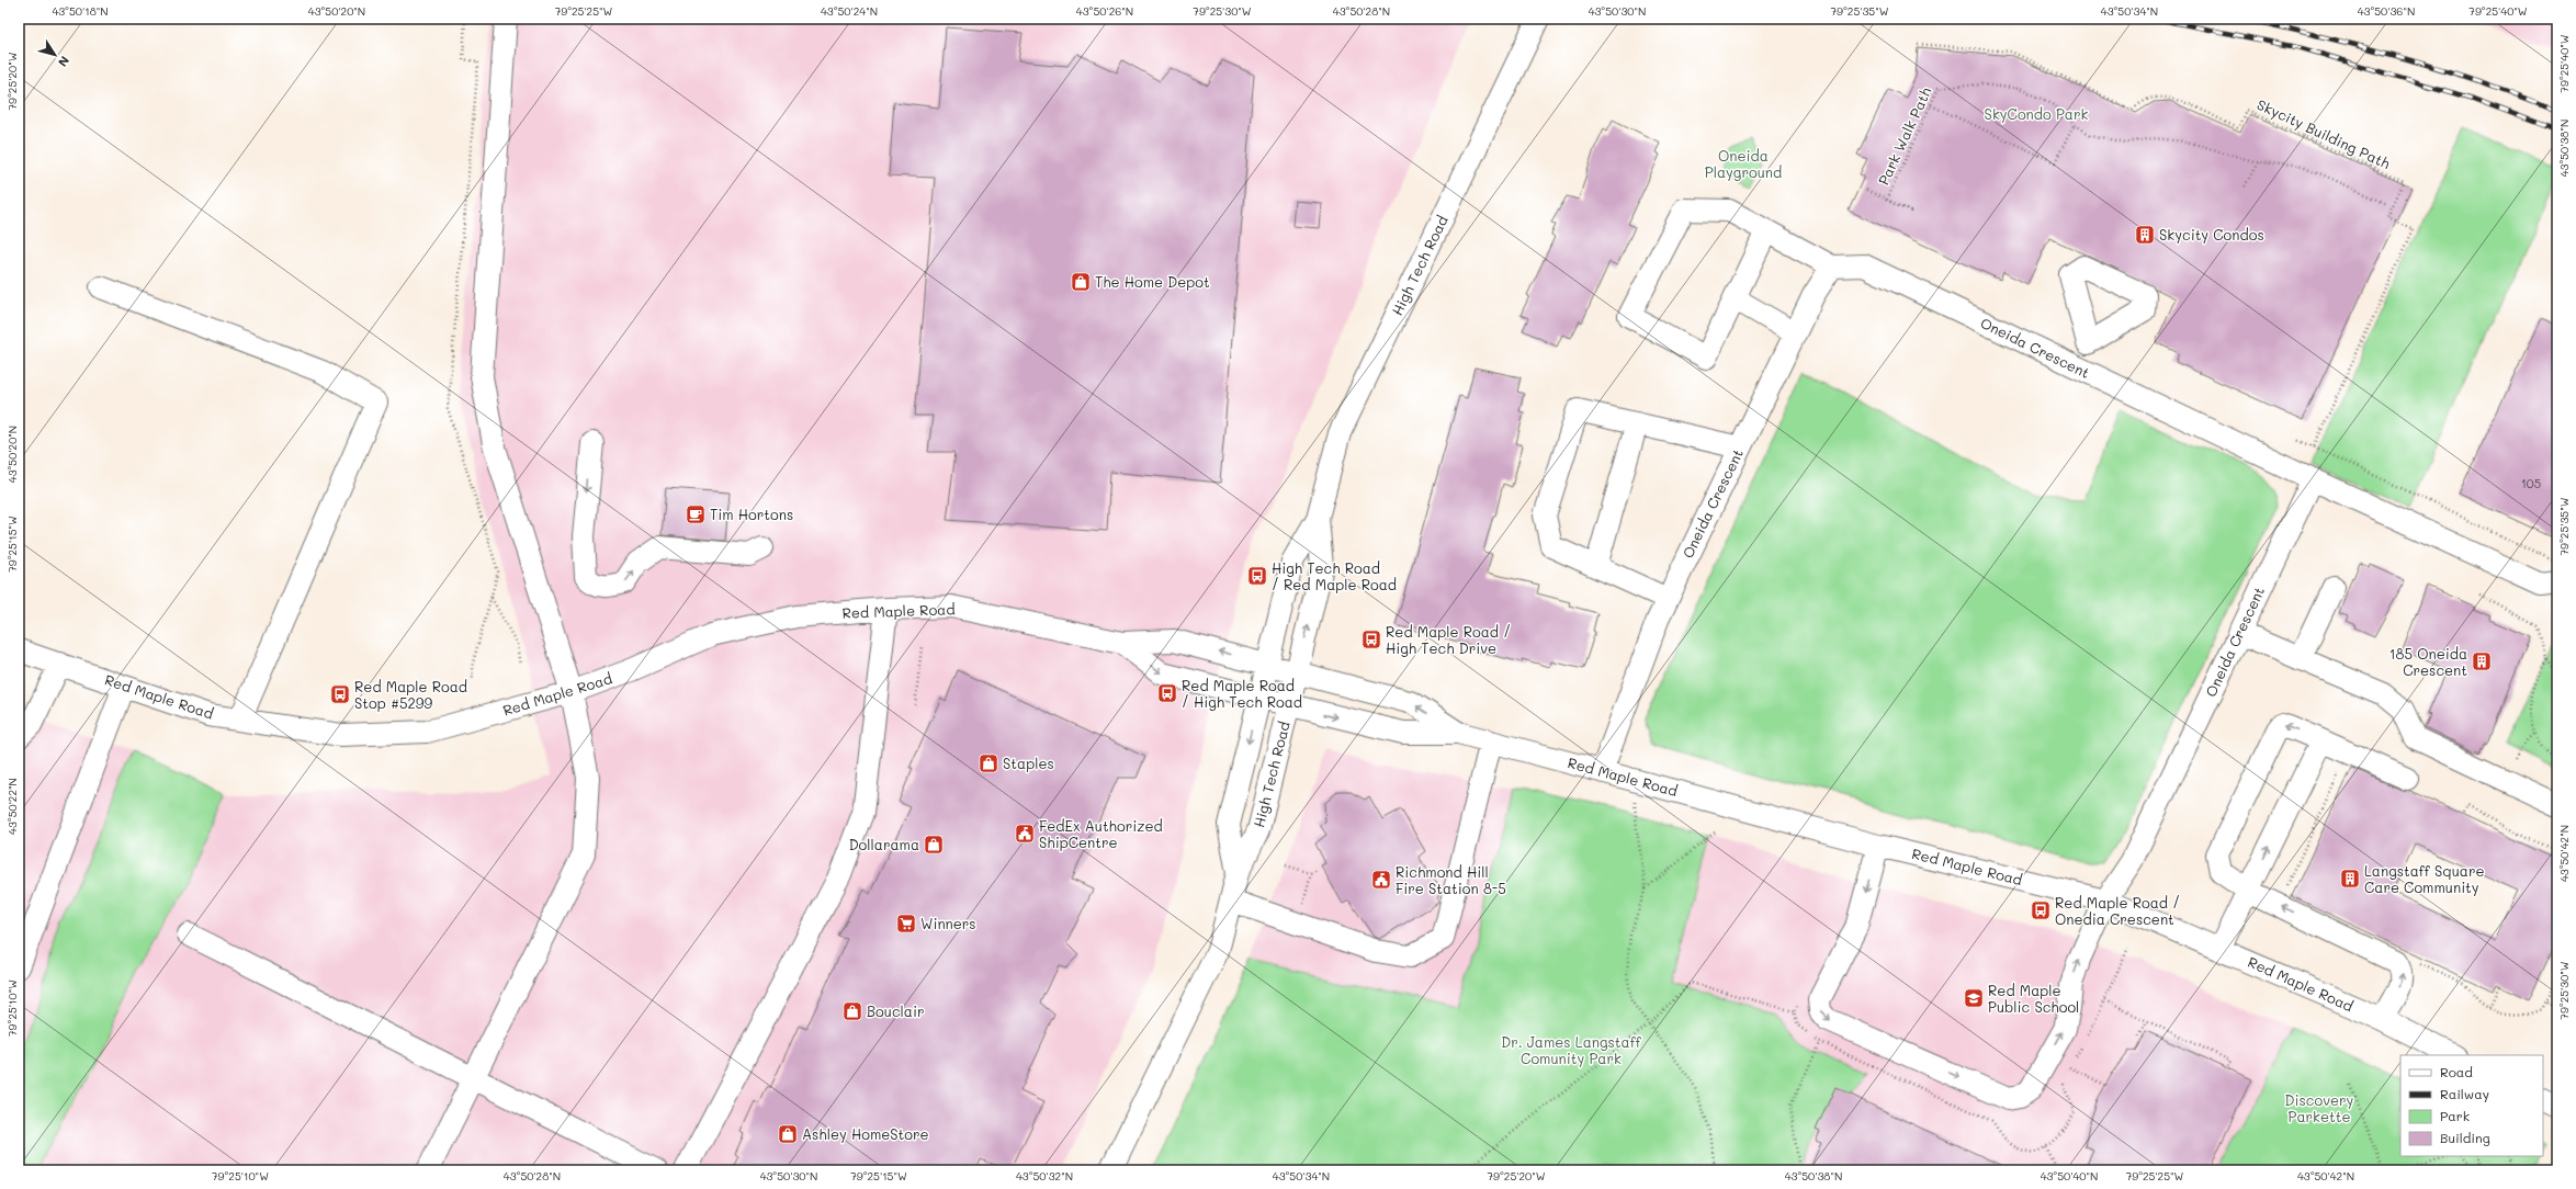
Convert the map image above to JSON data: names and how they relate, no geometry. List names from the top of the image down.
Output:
{
  "streets": {
    "street": ["High Tech Road", "Oneida Crescent", "Red Maple Road"],
    "path": ["Skycity Building Path", "Park Walk Path"]
  },
  "crossings": [
    ["High Tech Road", "Red Maple Road"],
    ["Oneida Crescent", "Red Maple Road"]
  ],
  "parks": [
    "SkyCondo Park",
    "Oneida Playground",
    "Dr. James Langstaff Comunity Park",
    "Discovery Parkette"
  ],
  "places": {
    "building": ["Skycity Condos", "185 Oneida Crescent", "Langstaff Square Care Community"],
    "shop": [
      "The Home Depot",
      "Staples",
      "Dollarama",
      "Bouclair",
      "Ashley HomeStore"
    ],
    "cafe": ["Tim Hortons"],
    "bus stop": [
      "High Tech Road / Red Maple Road",
      "Red Maple Road / High Tech Drive",
      "Red Maple Road / High Tech Road",
      "Red Maple Road Stop #5299",
      "Red Maple Road / Onedia Crescent"
    ],
    "public building": ["FedEx Authorized ShipCentre", "Richmond Hill Fire Station 8-5"],
    "supermarket": ["Winners"],
    "school or university": ["Red Maple Public School"]
  },
  "house_numbers": ["105"],
  "legend": [
    "Road",
    "Railway",
    "Park",
    "Building"
  ],
  "north": "bottom right",
  "coordinates": [
    "43°50'18\"N",
    "43°50'20\"N",
    "79°25'25\"W",
    "43°50'24\"N",
    "43°50'26\"N",
    "79°25'30\"W",
    "43°50'28\"N",
    "43°50'30\"N",
    "79°25'35\"W",
    "43°50'34\"N",
    "43°50'36\"N",
    "79°25'40\"W",
    "79°25'20\"W",
    "43°50'38\"N",
    "79°25'15\"W",
    "43°50'22\"N",
    "43°50'42\"N",
    "79°25'10\"W",
    "43°50'32\"N",
    "43°50'40\"N"
  ]
}
